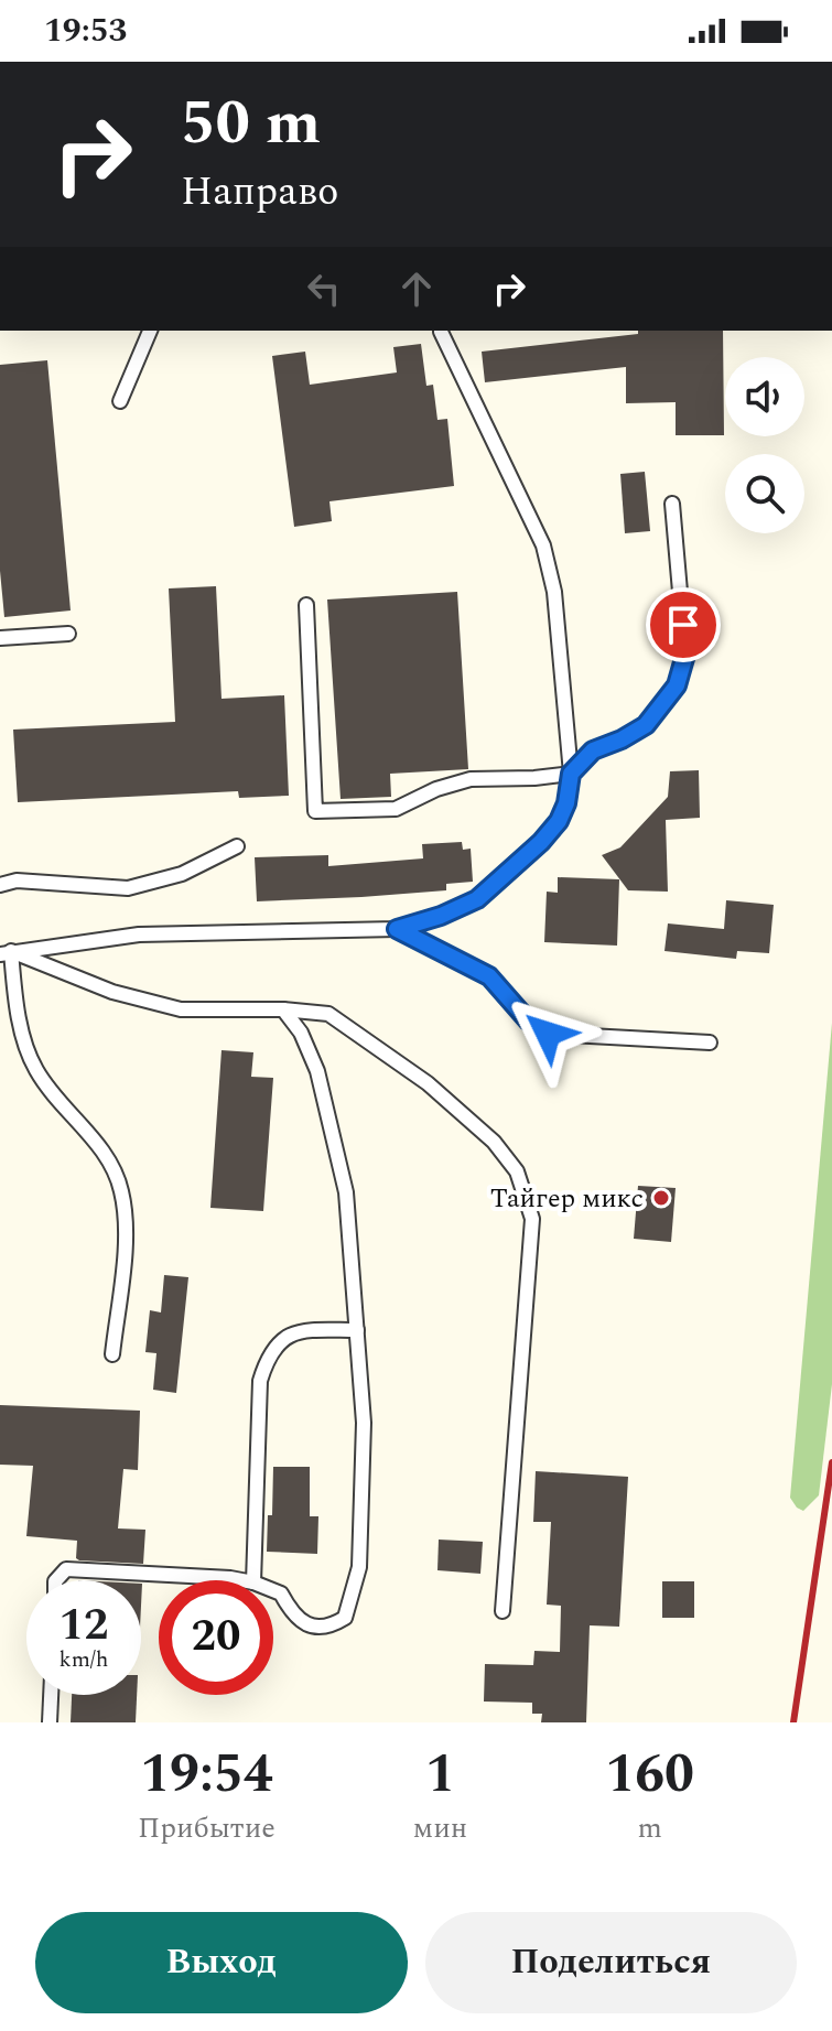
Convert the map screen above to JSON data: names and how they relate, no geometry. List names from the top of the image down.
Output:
{
  "places": ["Тайгер микс"],
  "page": {
    "status": "19:53",
    "turn": ["50 m", "Направо"],
    "speed": "12 km/h",
    "limit": "20",
    "eta": [
      "19:54",
      "Прибытие",
      "1",
      "мин",
      "160",
      "m"
    ],
    "buttons": ["Выход", "Поделиться"]
  }
}
